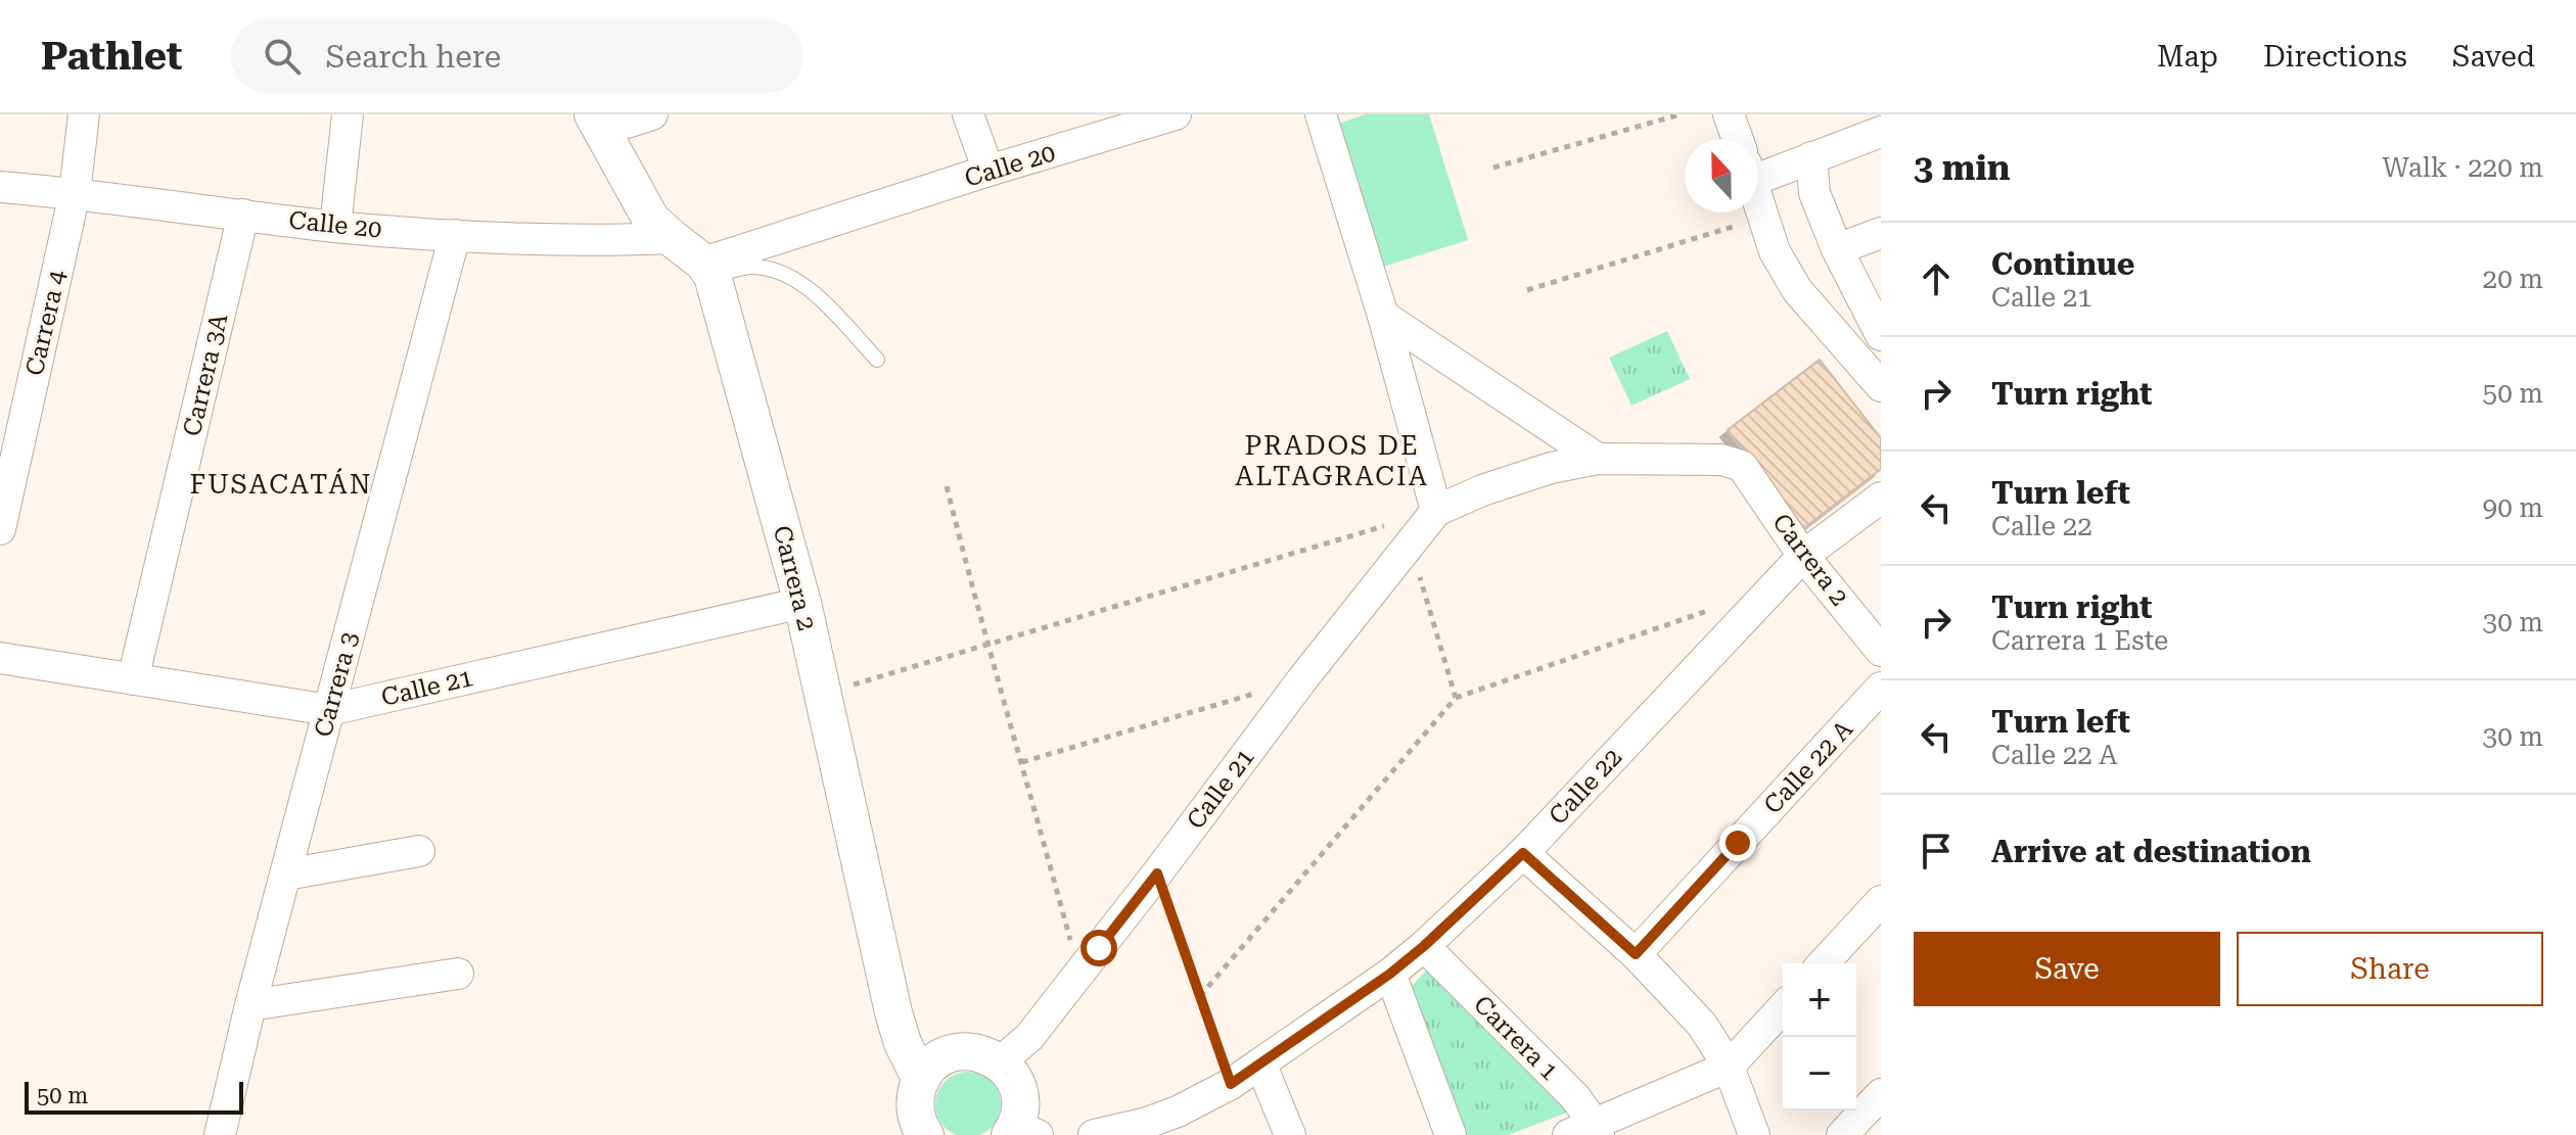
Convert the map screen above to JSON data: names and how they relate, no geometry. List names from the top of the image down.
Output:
{
  "streets": {
    "street": [
      "Calle 20",
      "Carrera 4",
      "Carrera 3A",
      "Carrera 2",
      "Carrera 3",
      "Calle 21",
      "Calle 22 A",
      "Calle 22",
      "Carrera 1"
    ]
  },
  "crossings": [
    ["Calle 20", "Carrera 4"],
    ["Calle 20", "Carrera 3A"],
    ["Calle 20", "Carrera 2"],
    ["Calle 20", "Carrera 3"],
    ["Carrera 3A", "Calle 21"],
    ["Carrera 2", "Calle 21"],
    ["Carrera 2", "Calle 22"],
    ["Carrera 3", "Calle 21"],
    ["Calle 22", "Carrera 1"]
  ],
  "districts": ["PRADOS DE ALTAGRACIA", "FUSACATÁN"],
  "scale_bar": "50 m",
  "north": "top",
  "page": {
    "header": "Pathlet",
    "search": "Search here",
    "nav": ["Map", "Directions", "Saved"],
    "heading": ["3 min", "Walk · 220 m"],
    "list": [
      ["Continue", "Calle 21", "20 m"],
      ["Turn right", "50 m"],
      ["Turn left", "Calle 22", "90 m"],
      ["Turn right", "Carrera 1 Este", "30 m"],
      ["Turn left", "Calle 22 A", "30 m"],
      "Arrive at destination"
    ],
    "buttons": ["Save", "Share"],
    "map_buttons": ["+", "−"],
    "scale": "50 m"
  }
}
